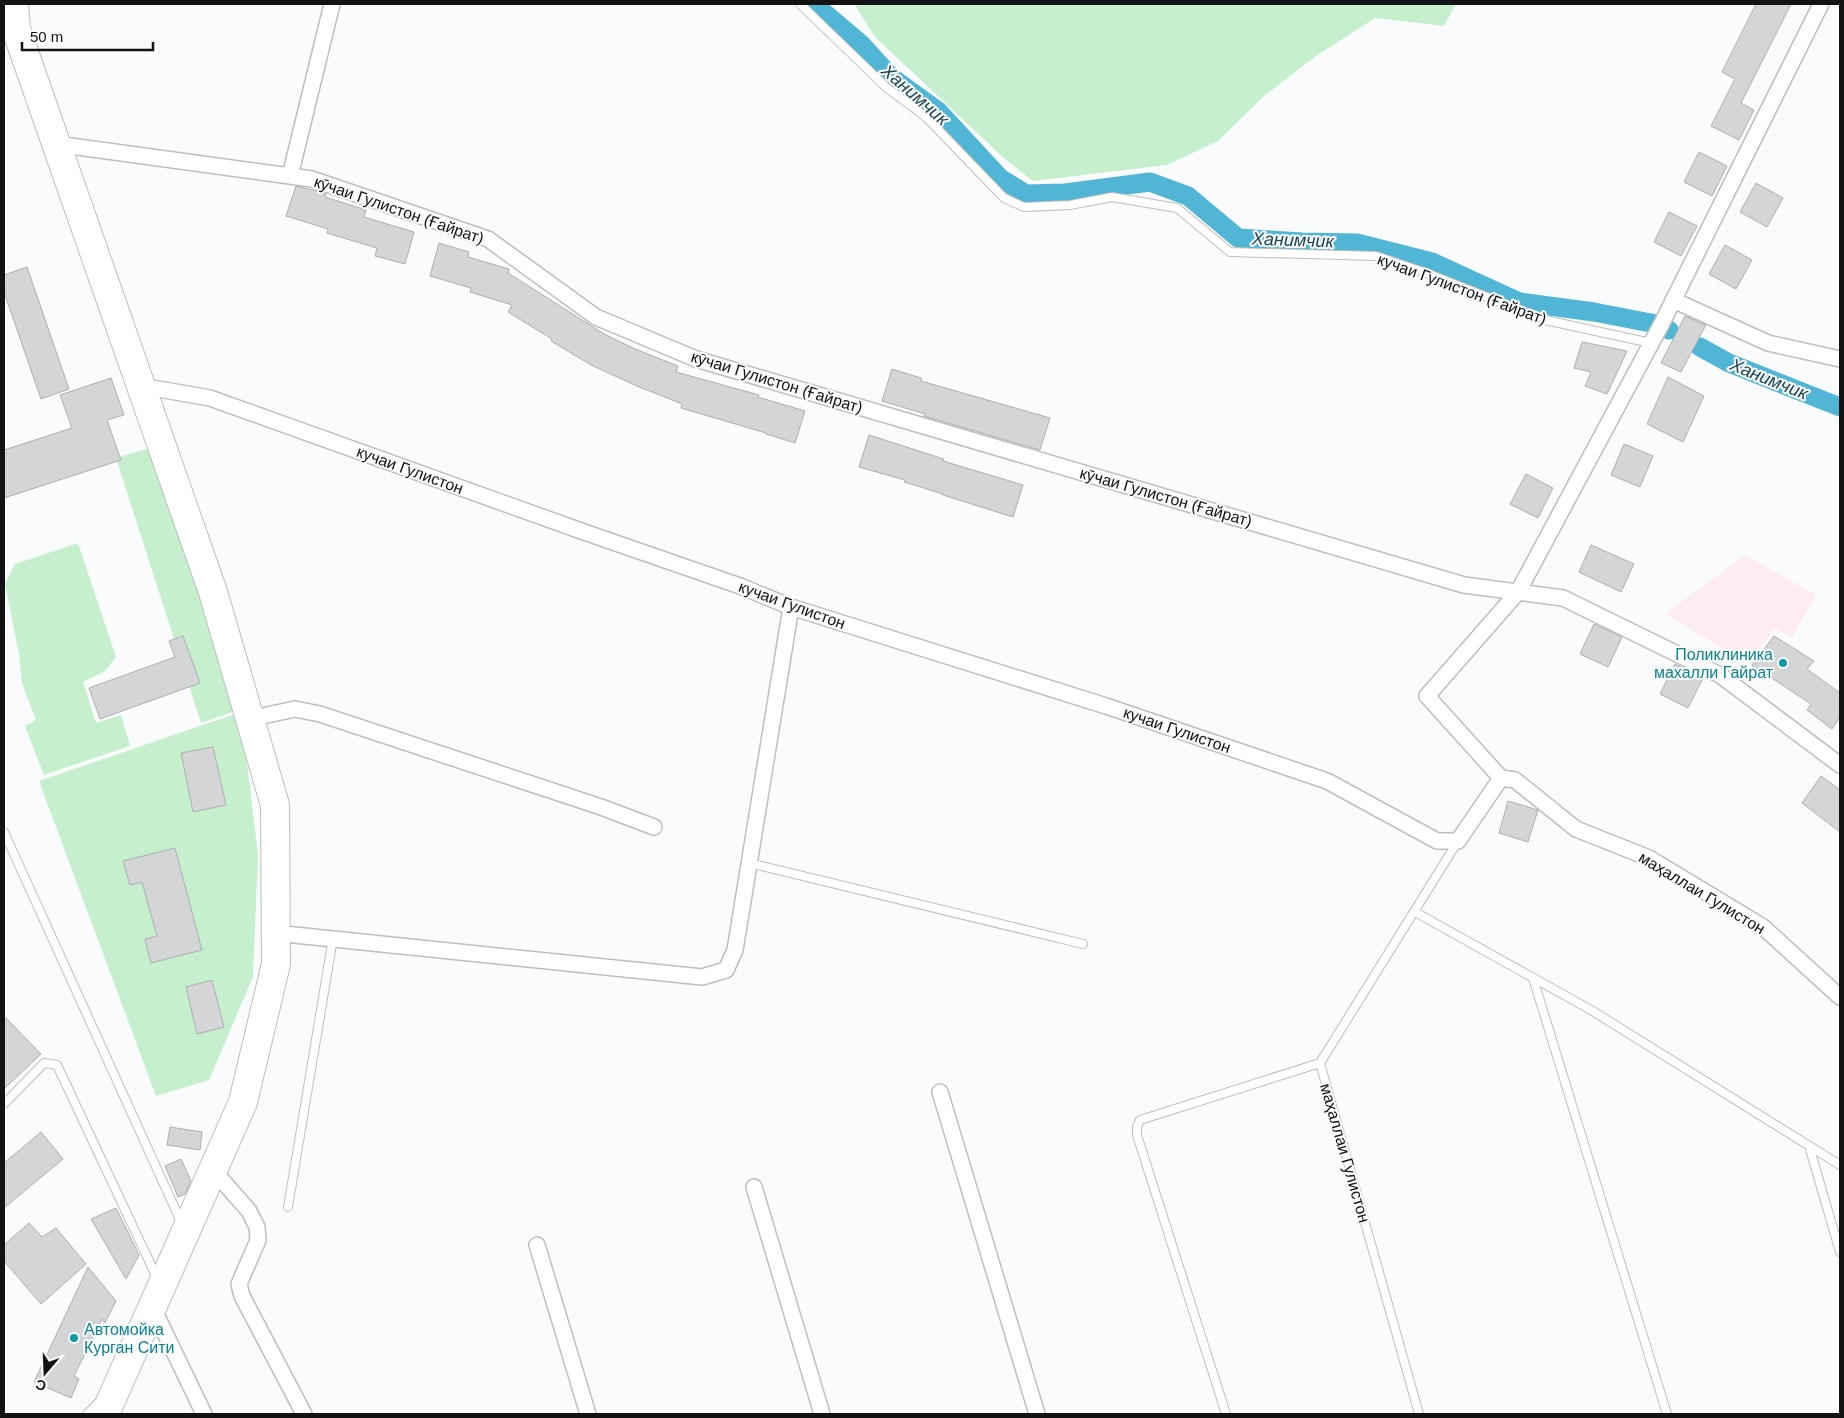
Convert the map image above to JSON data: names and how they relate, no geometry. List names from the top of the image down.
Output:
{
  "streets": {
    "street": ["кӯчаи Гулистон (Ғайрат)", "кучаи Гулистон", "маҳаллаи Гулистон"],
    "lane": ["кучаи Гулистон (Ғайрат)"]
  },
  "crossings": [
    ["кӯчаи Гулистон (Ғайрат)", "маҳаллаи Гулистон"],
    ["кучаи Гулистон", "маҳаллаи Гулистон"]
  ],
  "water": ["Ханимчик"],
  "places": ["Поликлиника махалли Гайрат", "Автомойка Курган Сити"],
  "scale_bar": "50 m",
  "north": "bottom"
}
